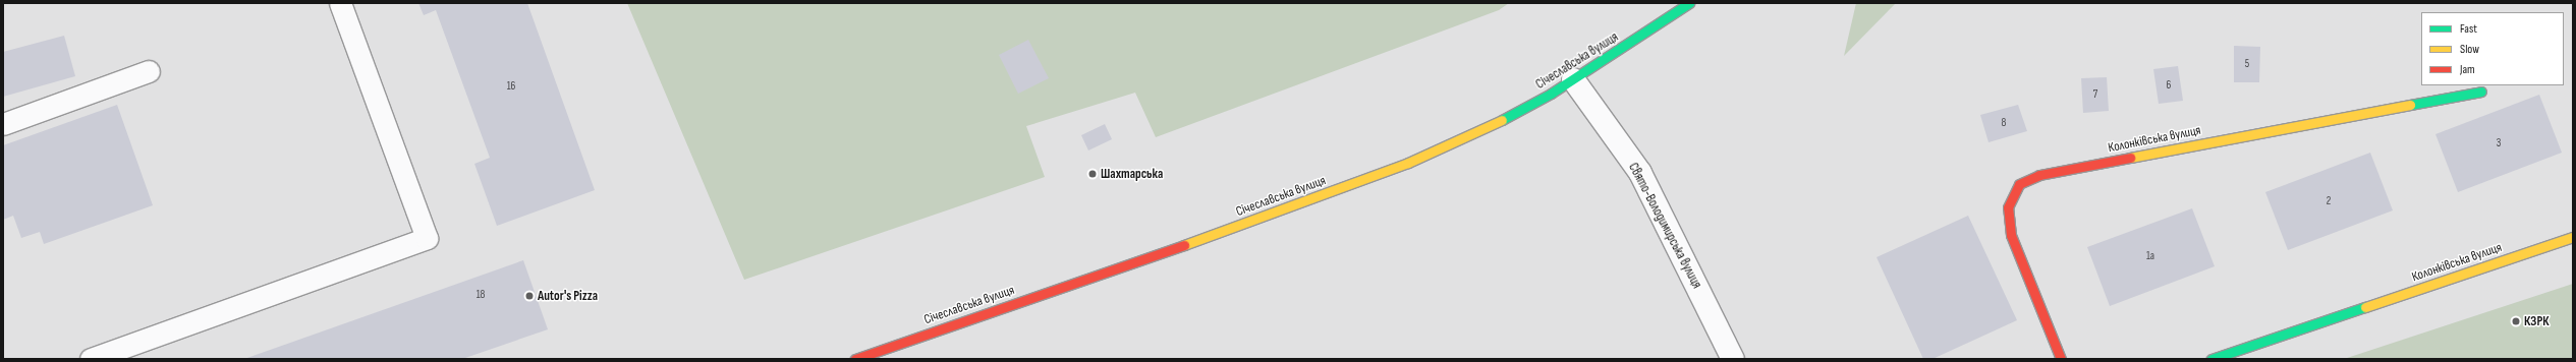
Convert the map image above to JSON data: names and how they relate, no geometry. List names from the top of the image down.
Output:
{
  "streets": {
    "street": ["Січеславська вулиця", "Колонківська вулиця", "Свято-Володимирська вулиця"]
  },
  "crossings": [
    ["Січеславська вулиця", "Свято-Володимирська вулиця"]
  ],
  "places": ["Шахтарська", "Autor's Pizza", "КЗРК"],
  "house_numbers": [
    "5",
    "6",
    "16",
    "7",
    "8",
    "3",
    "2",
    "1а",
    "18"
  ],
  "legend": ["Fast", "Slow", "Jam"]
}
